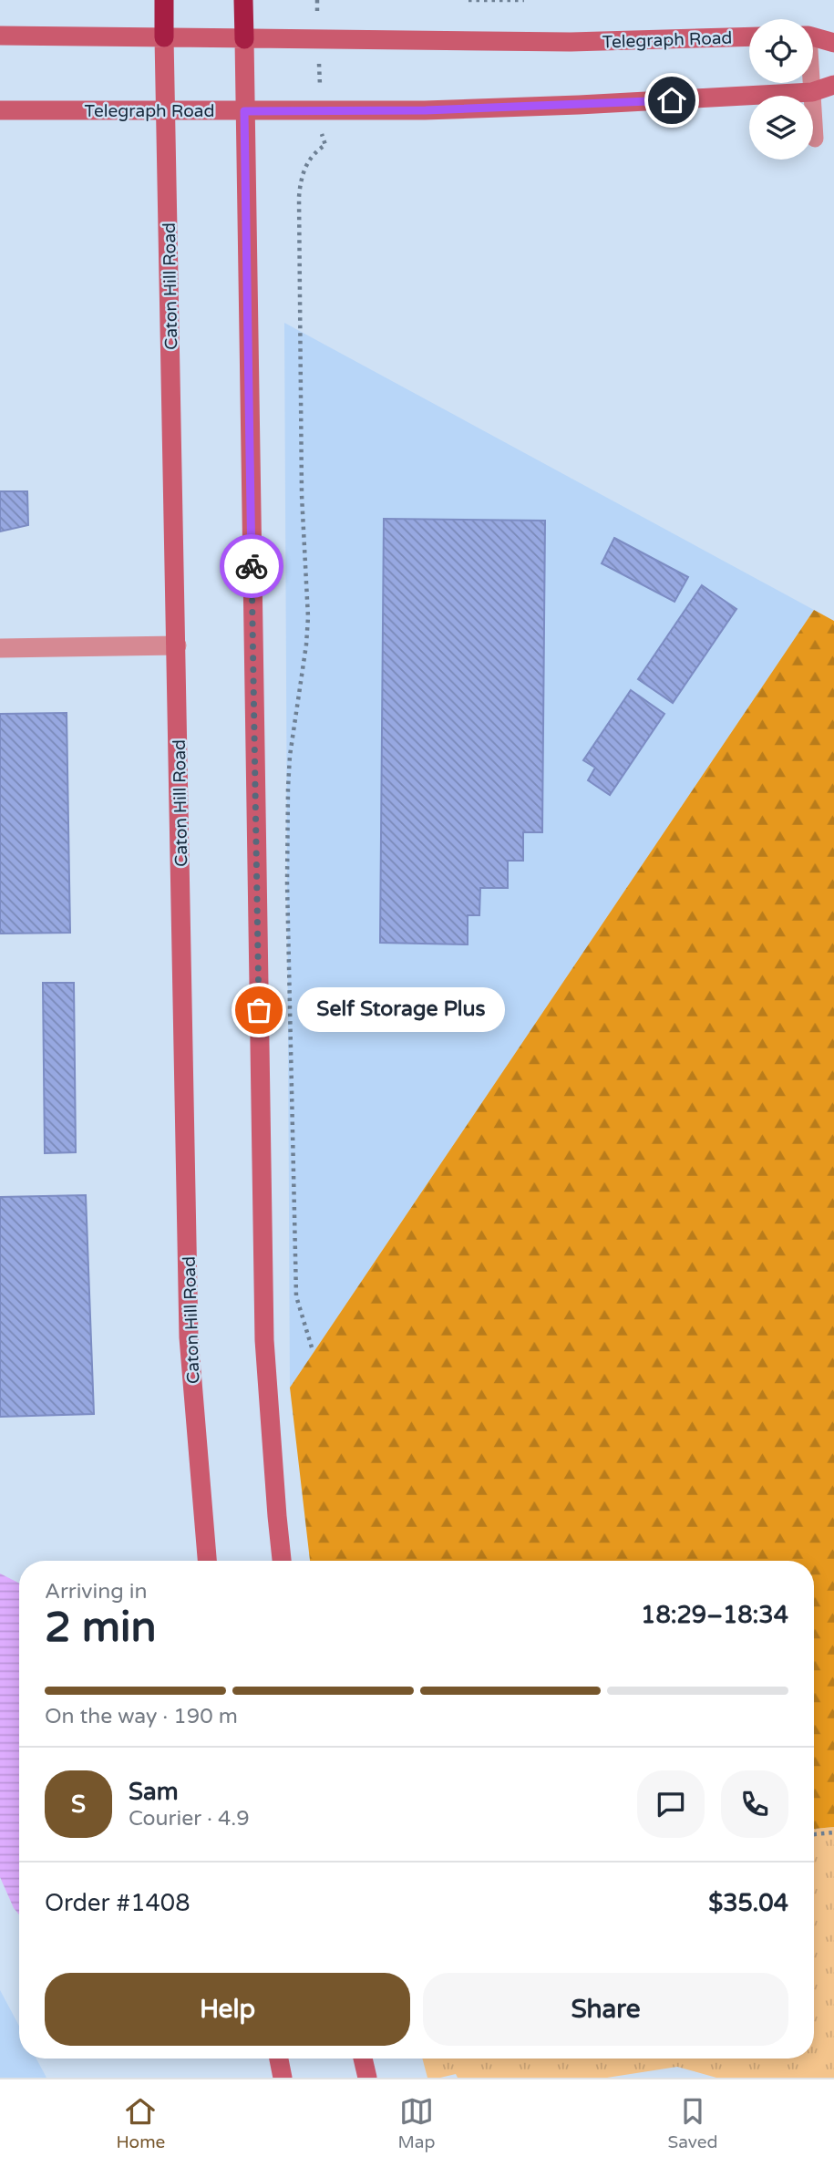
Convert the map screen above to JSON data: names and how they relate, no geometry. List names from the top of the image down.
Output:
{
  "streets": {
    "main road": ["Telegraph Road", "Caton Hill Road"]
  },
  "crossings": [
    ["Telegraph Road", "Caton Hill Road"]
  ],
  "places": ["Self Storage Plus"],
  "page": {
    "bubble": "Self Storage Plus",
    "heading": ["2 min", "Arriving in", "18:29–18:34"],
    "panel": [
      "Sam",
      "Courier · 4.9",
      "Order #1408",
      "$35.04"
    ],
    "bar": "On the way · 190 m",
    "round": "S",
    "buttons": ["Help", "Share"],
    "tabs": ["Home", "Map", "Saved"]
  }
}
